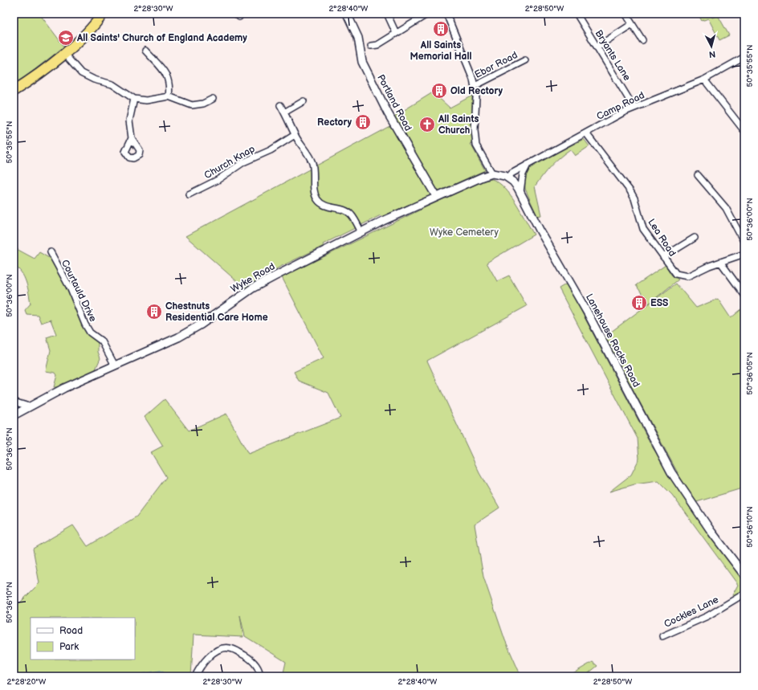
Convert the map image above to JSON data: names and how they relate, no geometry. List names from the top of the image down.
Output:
{
  "streets": {
    "main road": ["Portland Road", "Wyke Road", "Lanehouse Rocks Road"],
    "street": [
      "Bryants Lane",
      "Ebor Road",
      "Camp Road",
      "Church Knap",
      "Lea Road",
      "Courtauld Drive",
      "Cockles Lane"
    ]
  },
  "crossings": [
    ["Bryants Lane", "Camp Road"],
    ["Portland Road", "Wyke Road"],
    ["Camp Road", "Lea Road"],
    ["Camp Road", "Lanehouse Rocks Road"],
    ["Wyke Road", "Courtauld Drive"]
  ],
  "parks": ["Wyke Cemetery"],
  "places": {
    "building": [
      "All Saints Memorial Hall",
      "Old Rectory",
      "Rectory",
      "ESS",
      "Chestnuts Residential Care Home"
    ],
    "school or university": ["All Saints' Church of England Academy"],
    "church": ["All Saints Church"]
  },
  "legend": ["Road", "Park"],
  "north": "bottom",
  "coordinates": [
    "2°28'30\"W",
    "2°28'40\"W",
    "2°28'50\"W",
    "50°35'55\"N",
    "50°36'00\"N",
    "50°36'05\"N",
    "50°36'10\"N",
    "2°28'20\"W"
  ]
}
